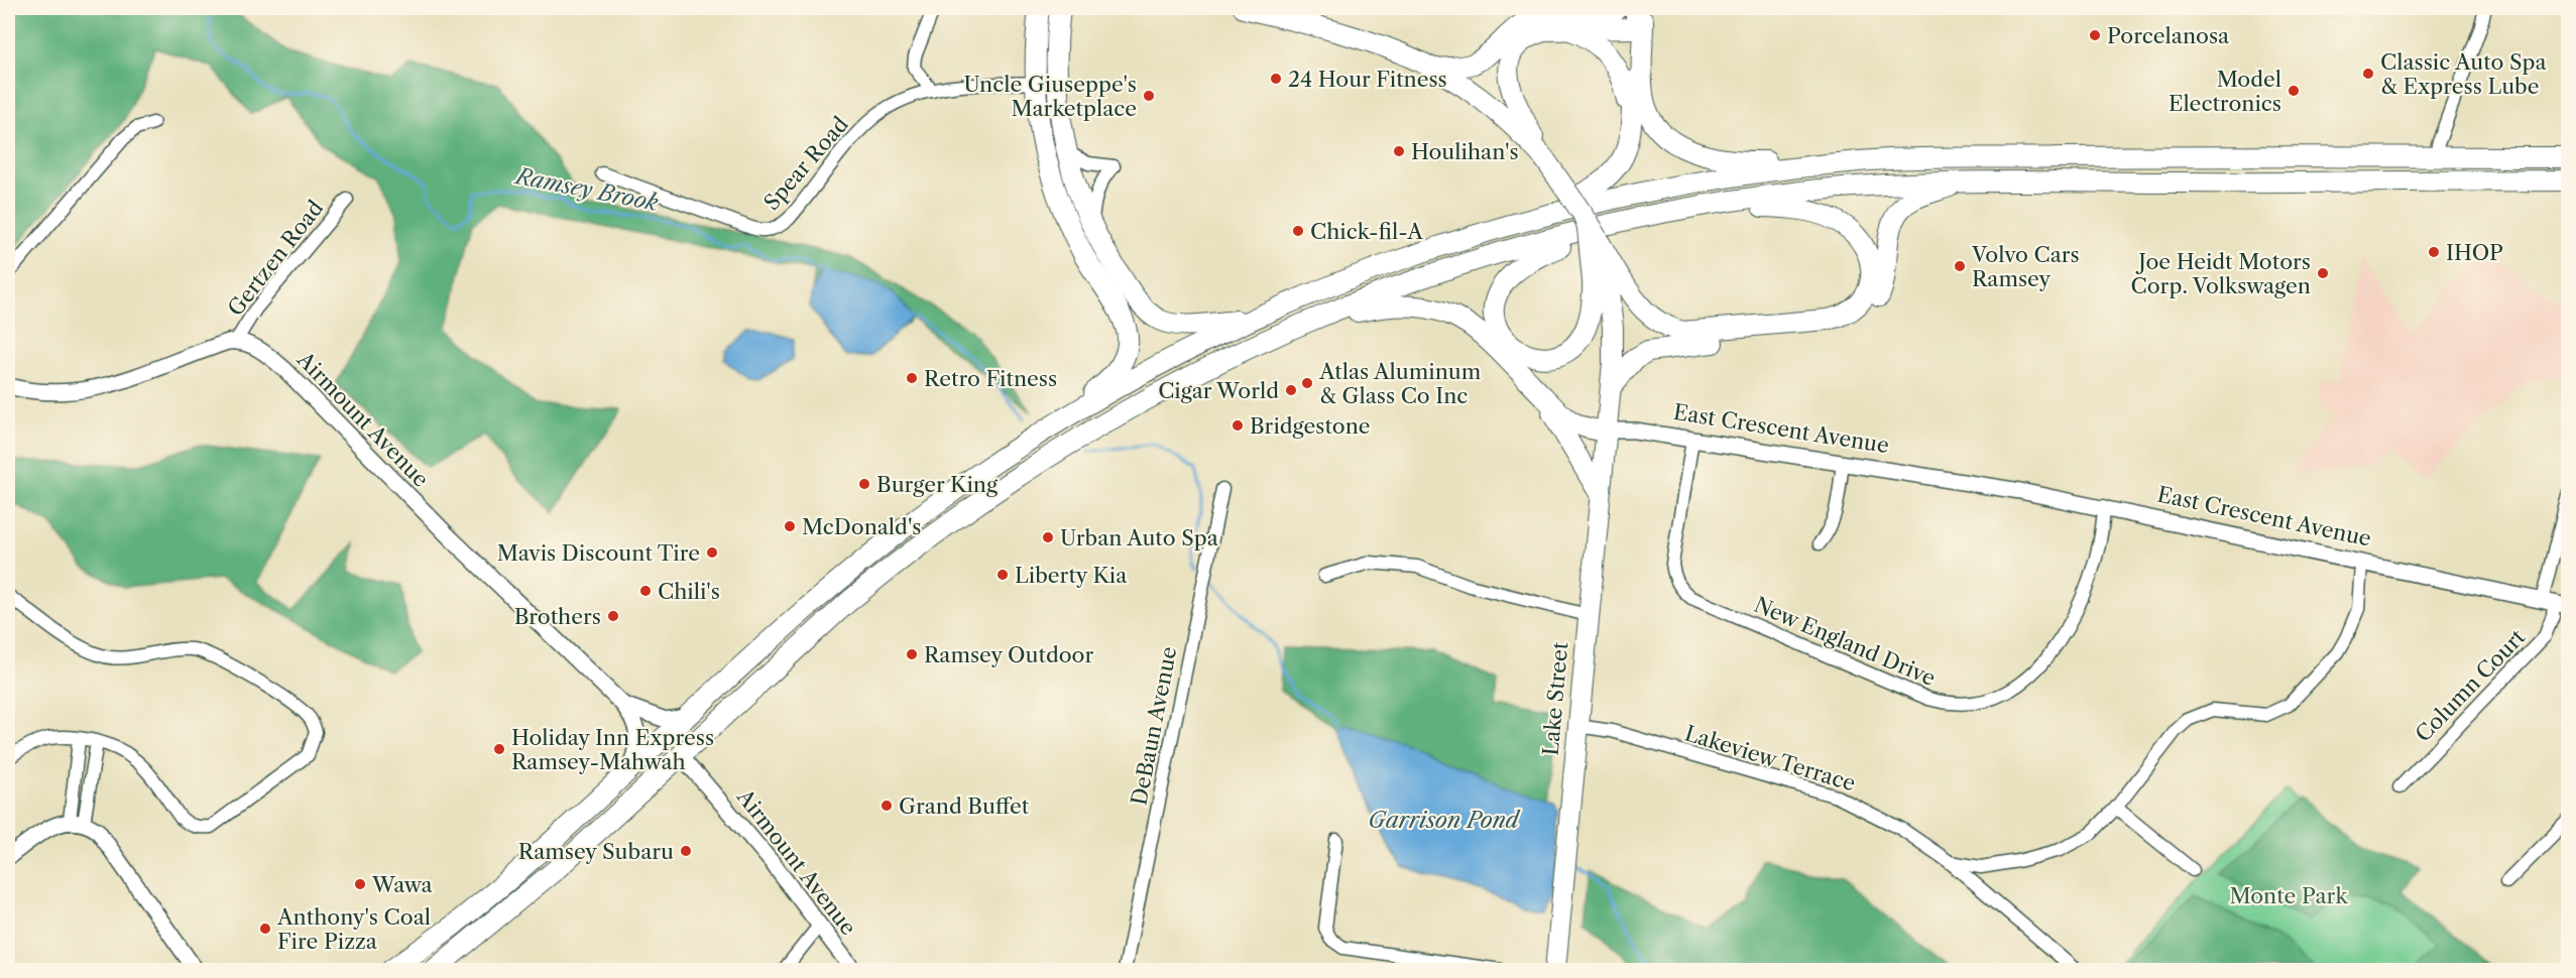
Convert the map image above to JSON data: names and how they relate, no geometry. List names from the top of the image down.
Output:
{
  "streets": {
    "main road": ["Lake Street"],
    "street": [
      "Spear Road",
      "Gertzen Road",
      "Airmount Avenue",
      "East Crescent Avenue",
      "New England Drive",
      "Column Court",
      "DeBaun Avenue",
      "Lakeview Terrace"
    ]
  },
  "crossings": [
    ["Gertzen Road", "Airmount Avenue"],
    ["East Crescent Avenue", "New England Drive"],
    ["East Crescent Avenue", "Column Court"],
    ["East Crescent Avenue", "Lake Street"],
    ["East Crescent Avenue", "Lakeview Terrace"],
    ["Lake Street", "Lakeview Terrace"]
  ],
  "water": ["Ramsey Brook", "Garrison Pond"],
  "parks": ["Monte Park"],
  "places": [
    "Porcelanosa",
    "Classic Auto Spa & Express Lube",
    "24 Hour Fitness",
    "Model Electronics",
    "Uncle Giuseppe's Marketplace",
    "Houlihan's",
    "Chick-fil-A",
    "IHOP",
    "Volvo Cars Ramsey",
    "Joe Heidt Motors Corp. Volkswagen",
    "Retro Fitness",
    "Atlas Aluminum & Glass Co Inc",
    "Cigar World",
    "Bridgestone",
    "Burger King",
    "McDonald's",
    "Urban Auto Spa",
    "Mavis Discount Tire",
    "Liberty Kia",
    "Chili's",
    "Brothers",
    "Ramsey Outdoor",
    "Holiday Inn Express Ramsey-Mahwah",
    "Grand Buffet",
    "Ramsey Subaru",
    "Wawa",
    "Anthony's Coal Fire Pizza"
  ]
}
